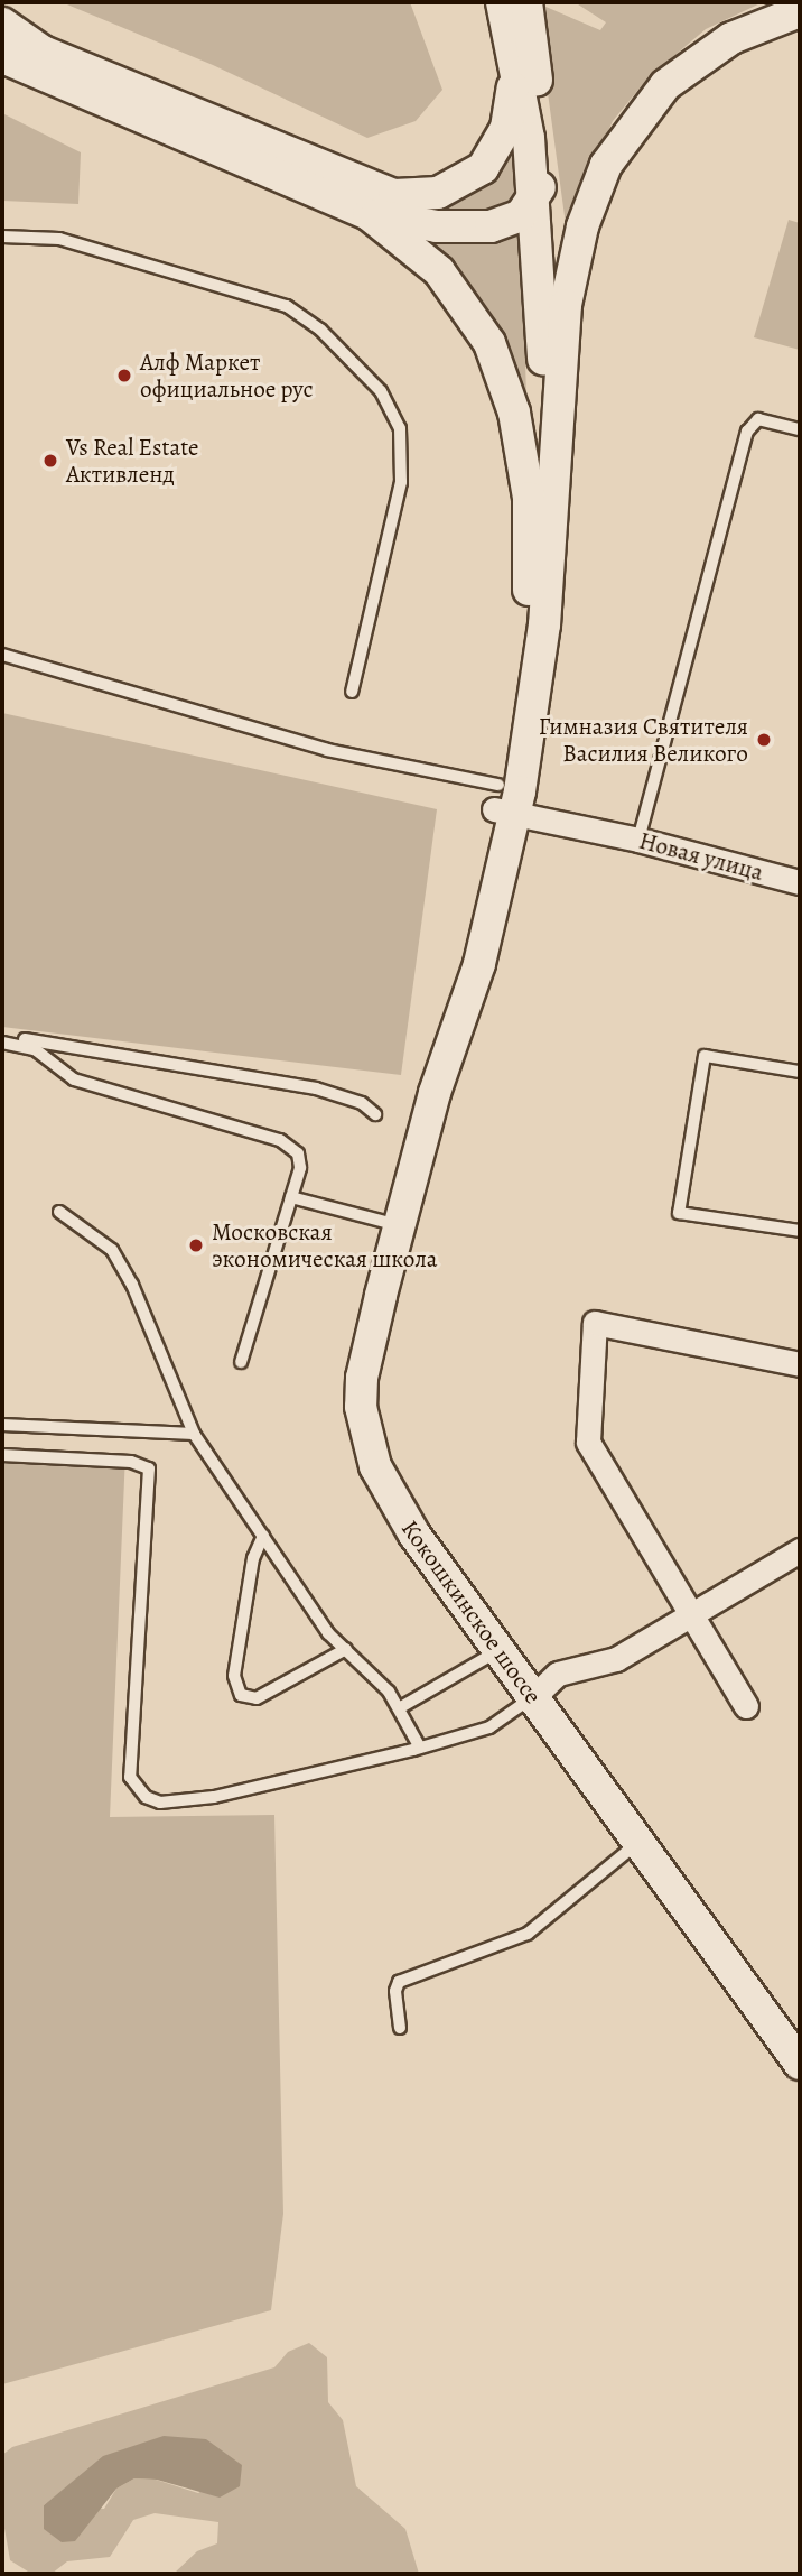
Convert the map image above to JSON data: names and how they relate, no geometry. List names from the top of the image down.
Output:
{
  "streets": {
    "main road": ["Кокошкинское шоссе"],
    "street": ["Новая улица"]
  },
  "crossings": [
    ["Новая улица", "Кокошкинское шоссе"]
  ],
  "places": [
    "Алф Маркет официальное рус",
    "Vs Real Estate Активленд",
    "Гимназия Святителя Василия Великого",
    "Московская экономическая школа"
  ]
}
